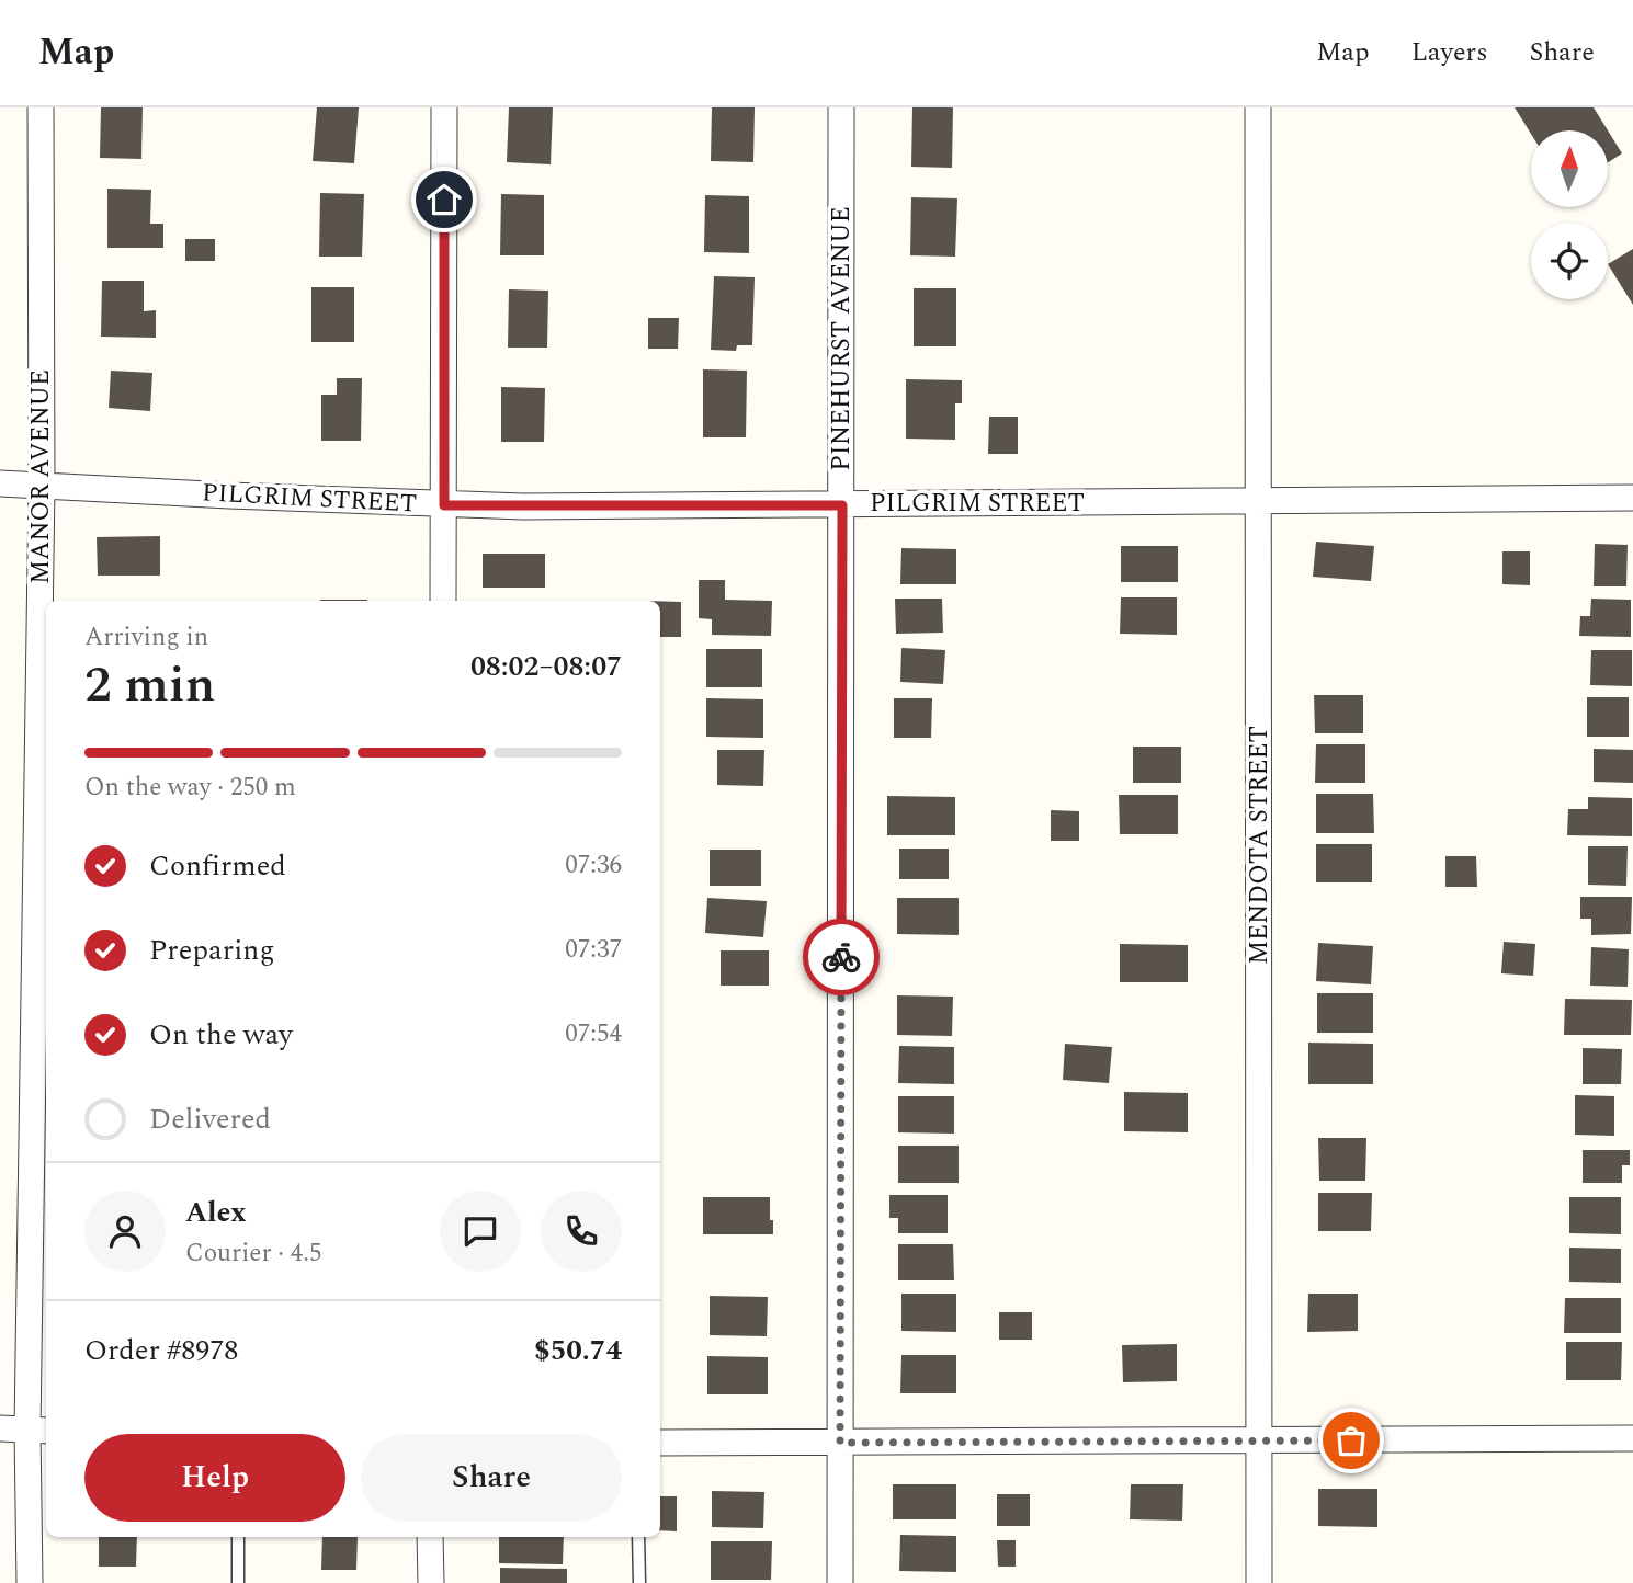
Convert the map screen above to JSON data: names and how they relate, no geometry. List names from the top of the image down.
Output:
{
  "streets": {
    "street": [
      "PINEHURST AVENUE",
      "MANOR AVENUE",
      "PILGRIM STREET",
      "MENDOTA STREET"
    ]
  },
  "crossings": [
    ["PINEHURST AVENUE", "PILGRIM STREET"],
    ["MANOR AVENUE", "PILGRIM STREET"],
    ["PILGRIM STREET", "MENDOTA STREET"]
  ],
  "north": "top",
  "page": {
    "header": "Map",
    "nav": ["Map", "Layers", "Share"],
    "heading": ["2 min", "Arriving in", "08:02–08:07"],
    "panel": [
      "Alex",
      "Courier · 4.5",
      "Order #8978",
      "$50.74"
    ],
    "bar": "On the way · 250 m",
    "list": [
      ["Confirmed", "07:36"],
      ["Preparing", "07:37"],
      ["On the way", "07:54"],
      "Delivered"
    ],
    "buttons": ["Help", "Share"]
  }
}
